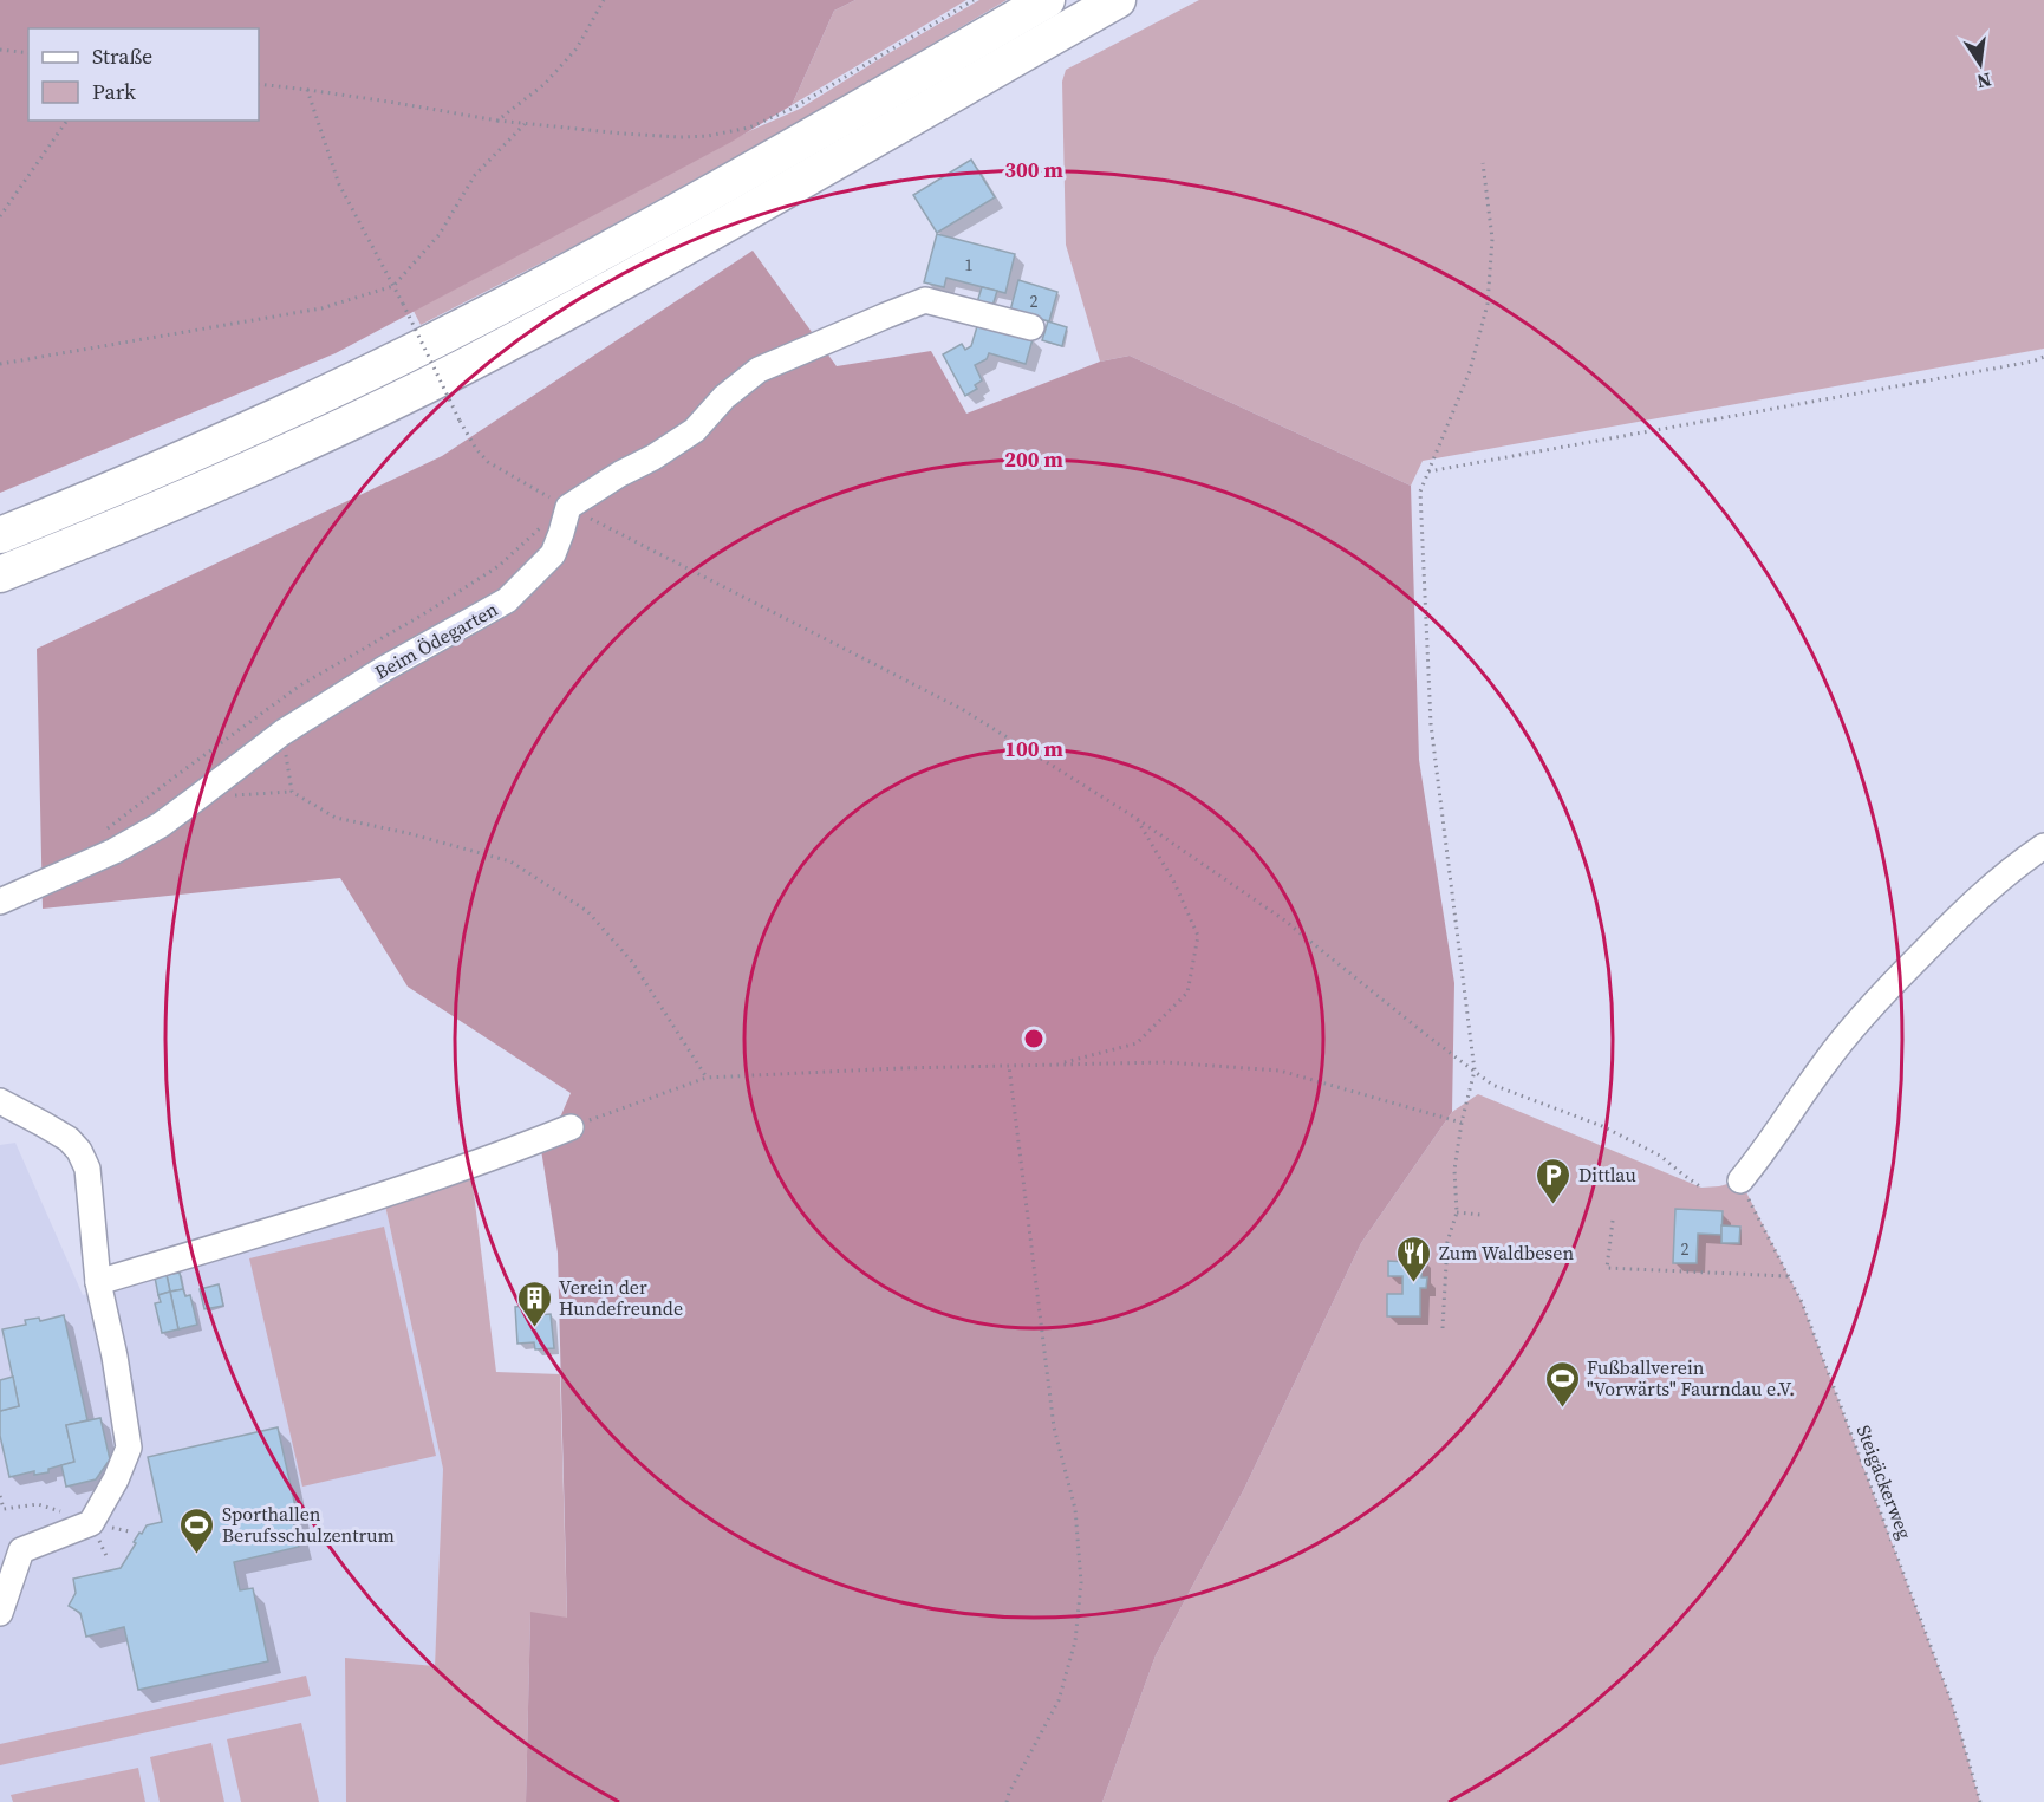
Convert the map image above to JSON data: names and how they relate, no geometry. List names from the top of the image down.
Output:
{
  "streets": {
    "lane": ["Beim Ödegarten"],
    "path": ["Steigäckerweg"]
  },
  "places": {
    "parking": ["Dittlau"],
    "restaurant": ["Zum Waldbesen"],
    "building": ["Verein der Hundefreunde"],
    "sports": ["Fußballverein \"Vorwärts\" Faurndau e.V.", "Sporthallen Berufsschulzentrum"]
  },
  "house_numbers": ["1", "2", "2"],
  "legend": ["Straße", "Park"],
  "north": "bottom",
  "rings": ["300 m", "200 m", "100 m"]
}
